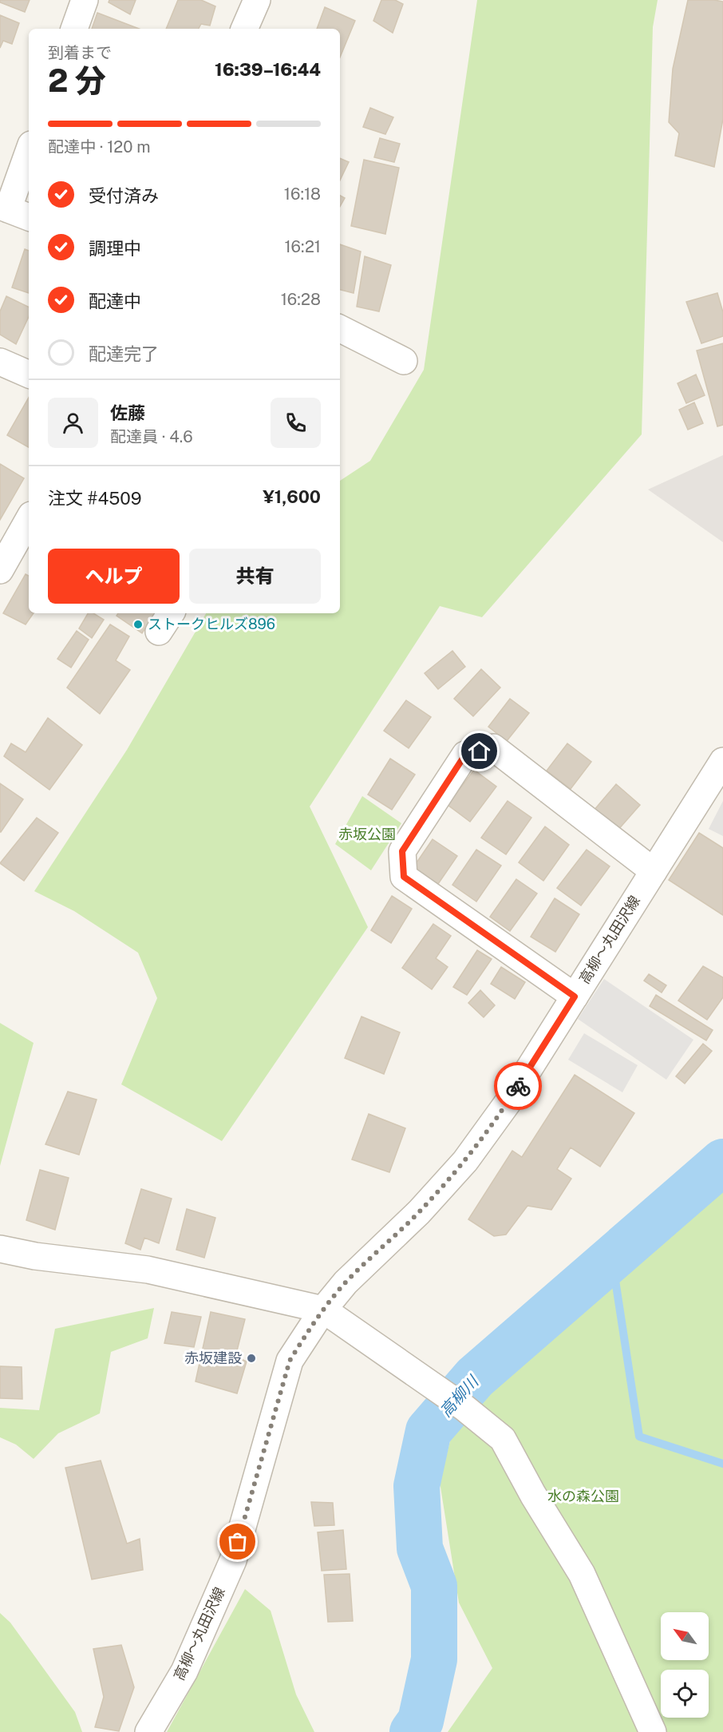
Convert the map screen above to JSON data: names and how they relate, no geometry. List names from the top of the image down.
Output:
{
  "streets": {
    "street": ["高柳～丸田沢線"]
  },
  "water": ["高柳川"],
  "parks": ["赤坂公園", "水の森公園"],
  "places": ["ストークヒルズ896", "赤坂建設"],
  "north": "top left",
  "page": {
    "heading": ["2 分", "到着まで", "16:39–16:44"],
    "panel": [
      "佐藤",
      "配達員 · 4.6",
      "注文 #4509",
      "¥1,600"
    ],
    "bar": "配達中 · 120 m",
    "list": [
      ["受付済み", "16:18"],
      ["調理中", "16:21"],
      ["配達中", "16:28"],
      "配達完了"
    ],
    "buttons": ["ヘルプ", "共有"]
  }
}
